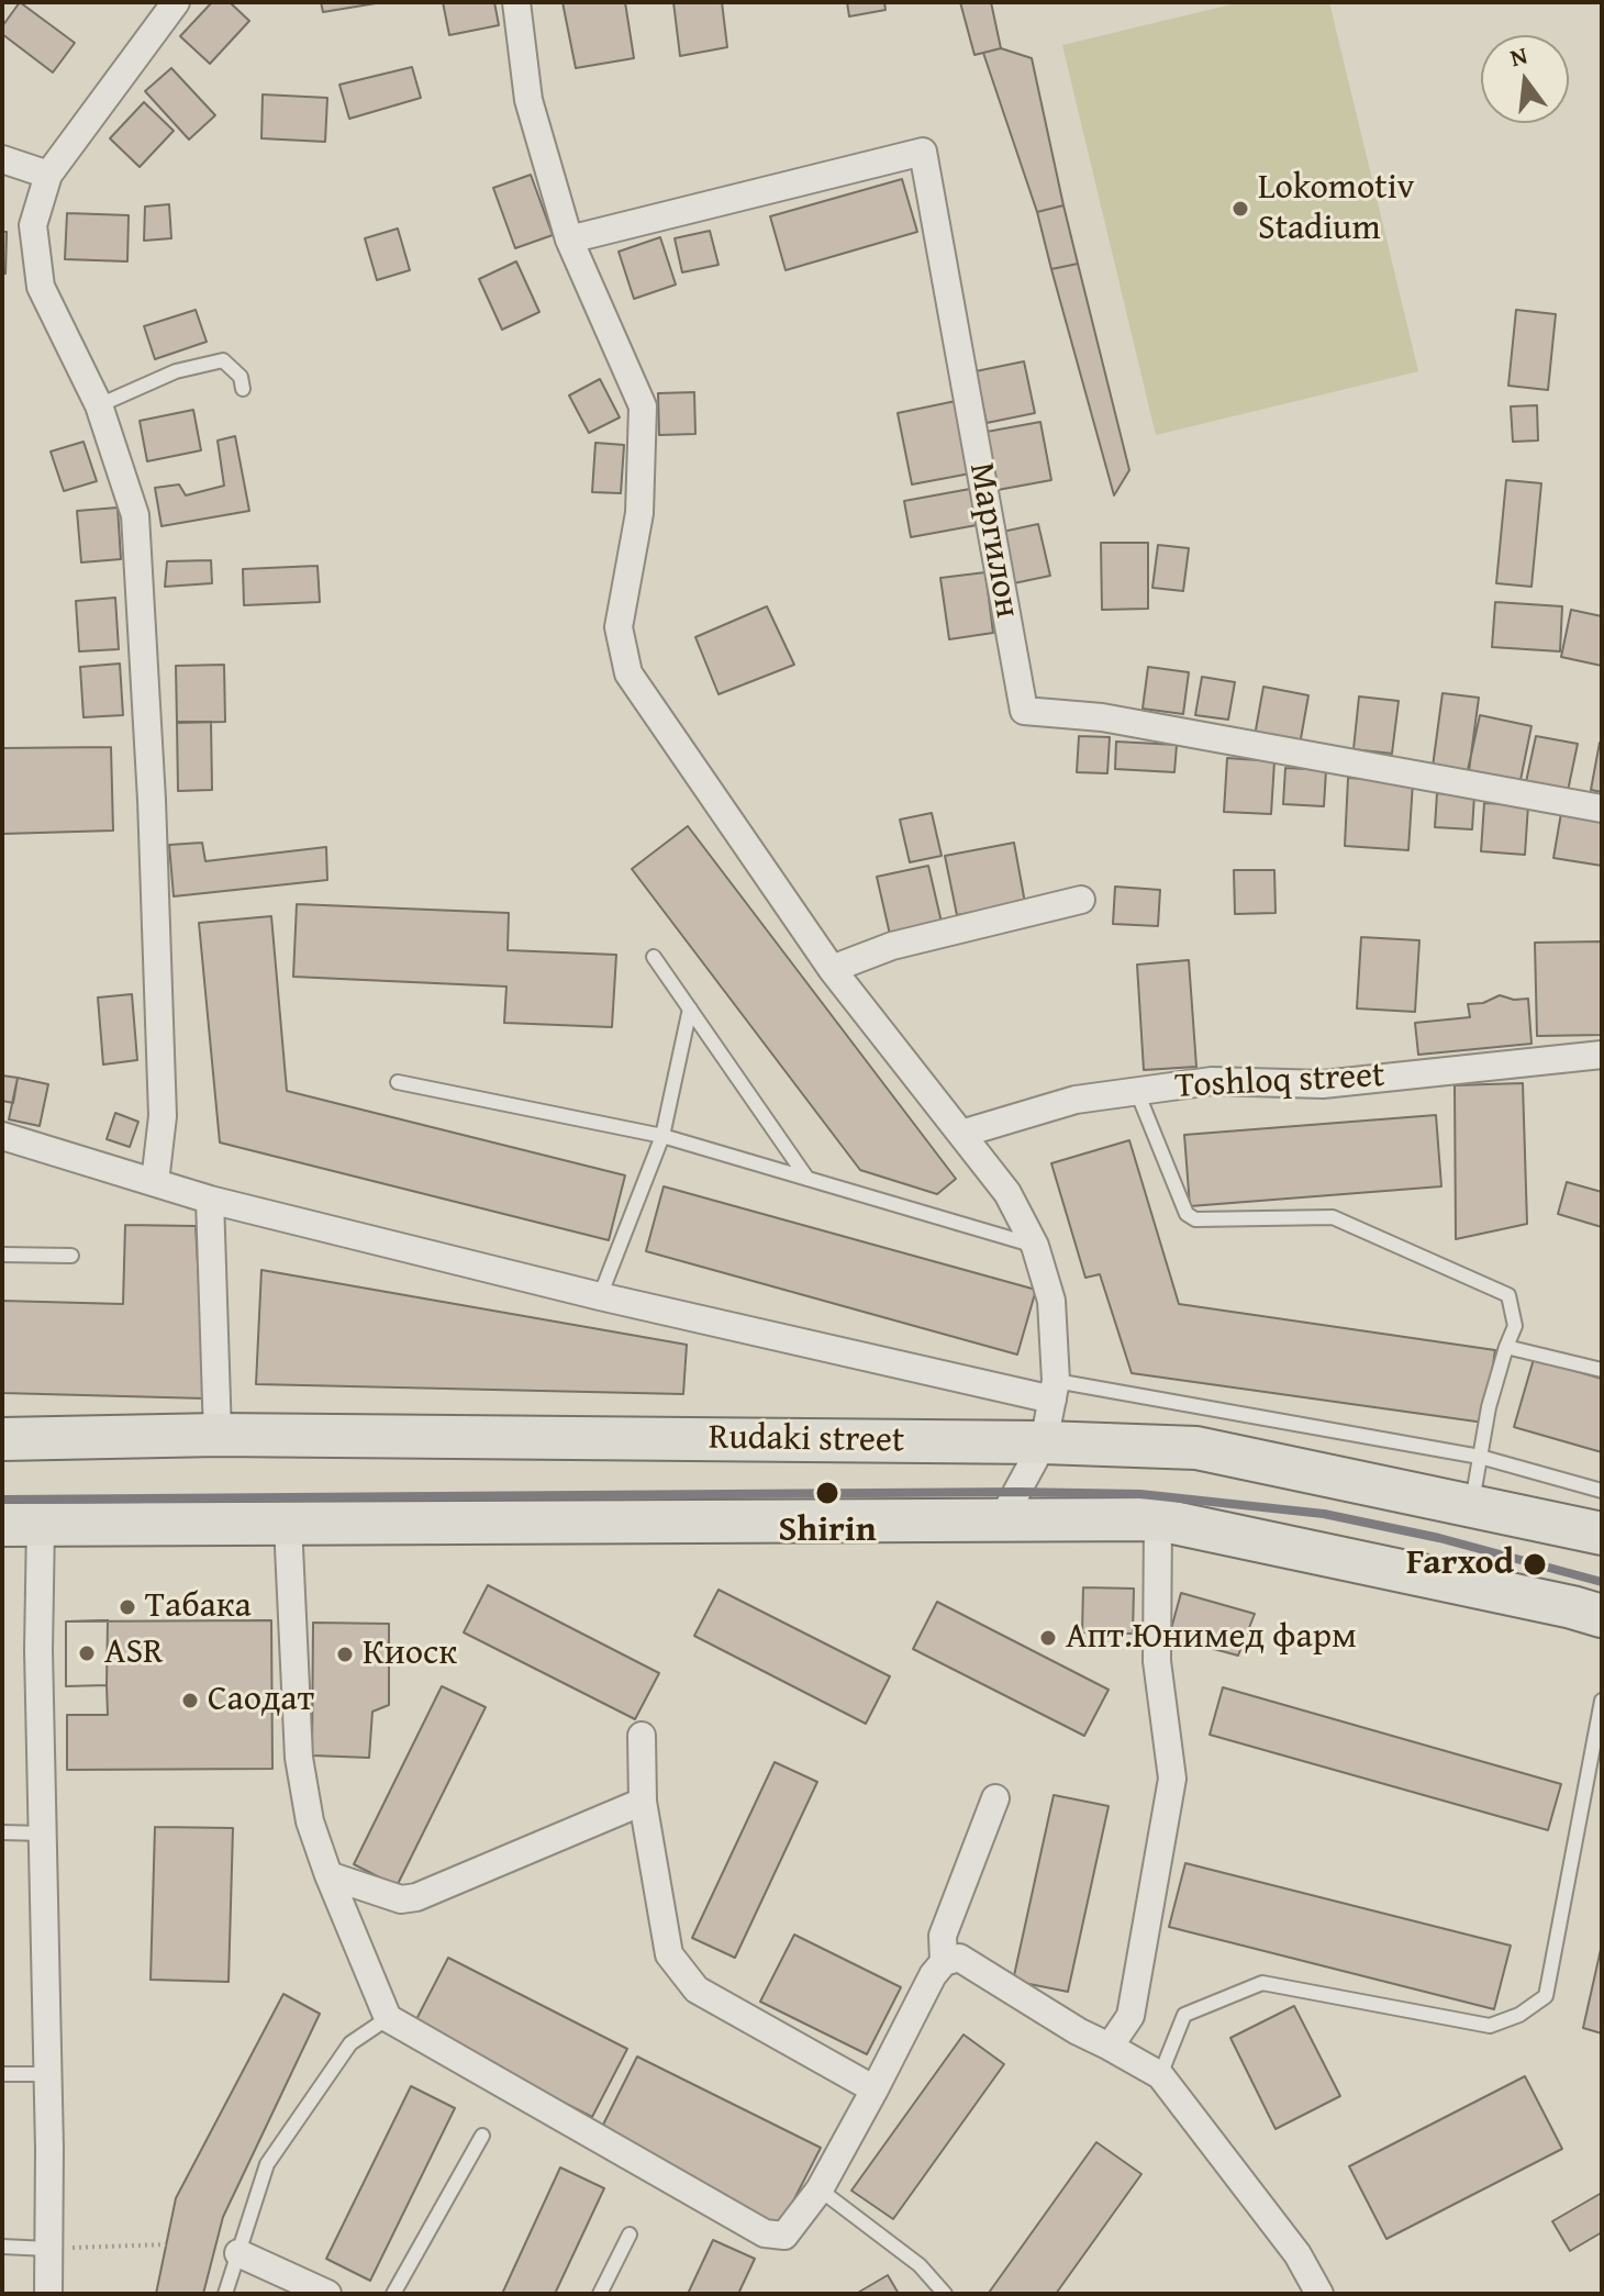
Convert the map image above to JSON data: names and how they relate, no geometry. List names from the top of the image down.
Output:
{
  "streets": {
    "main road": ["Rudaki street"],
    "street": ["Маргилон", "Toshloq street"]
  },
  "places": [
    "Lokomotiv Stadium",
    "Shirin",
    "Farxod",
    "Табака",
    "Апт.Юнимед фарм",
    "ASR",
    "Киоск",
    "Саодат"
  ],
  "north": "top"
}
